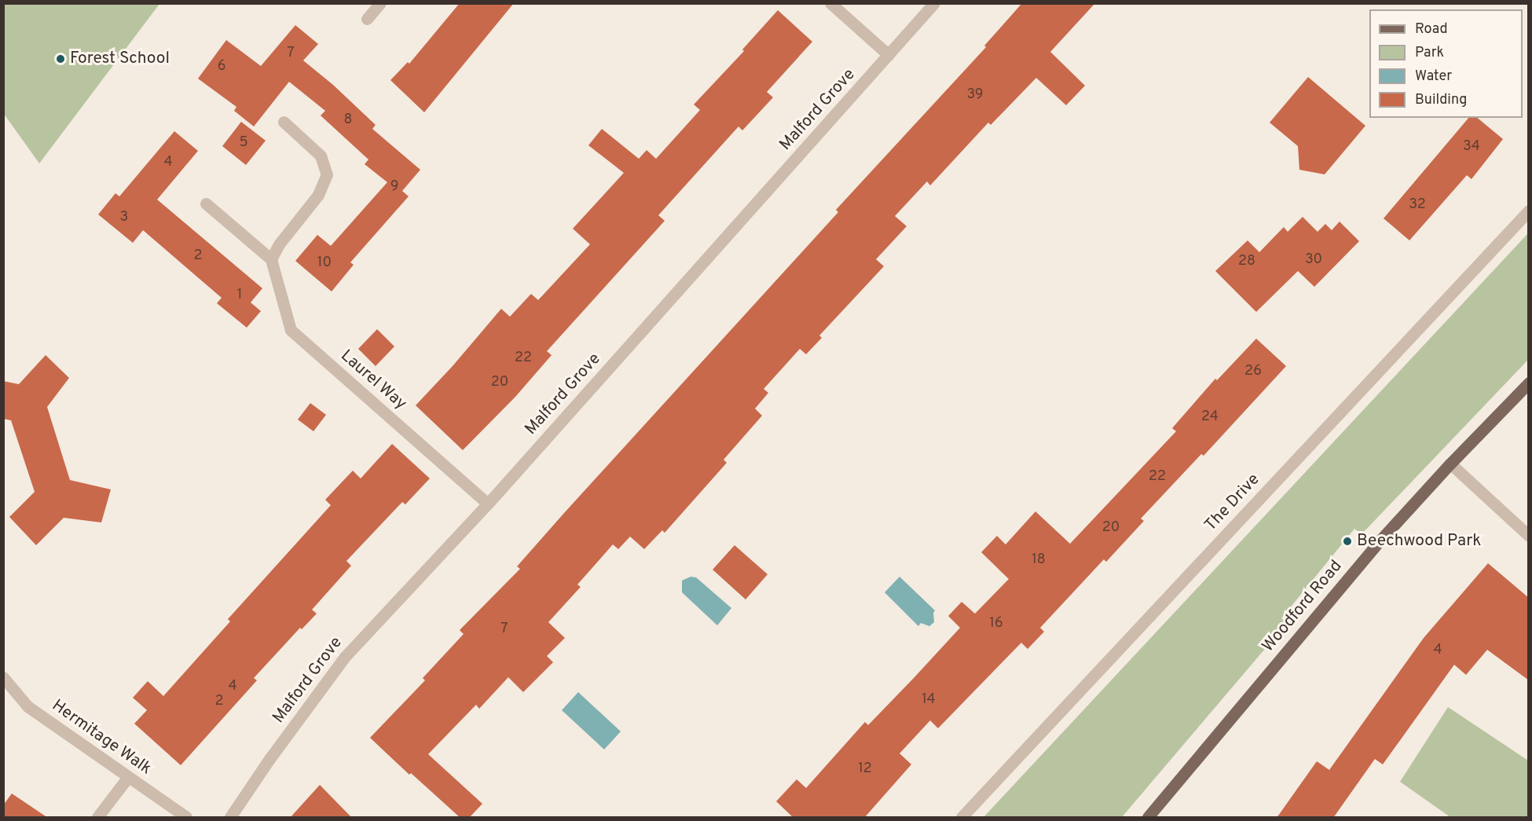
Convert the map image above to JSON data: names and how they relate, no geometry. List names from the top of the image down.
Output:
{
  "streets": {
    "main road": ["Woodford Road"],
    "street": [
      "Malford Grove",
      "Laurel Way",
      "The Drive",
      "Hermitage Walk"
    ]
  },
  "crossings": [
    ["Malford Grove", "Laurel Way"]
  ],
  "places": ["Forest School", "Beechwood Park"],
  "house_numbers": [
    "7",
    "6",
    "39",
    "8",
    "5",
    "34",
    "4",
    "9",
    "32",
    "3",
    "2",
    "30",
    "28",
    "10",
    "1",
    "22",
    "26",
    "20",
    "24",
    "22",
    "20",
    "18",
    "16",
    "7",
    "4",
    "4",
    "14",
    "2",
    "12"
  ],
  "legend": [
    "Road",
    "Park",
    "Water",
    "Building"
  ]
}
